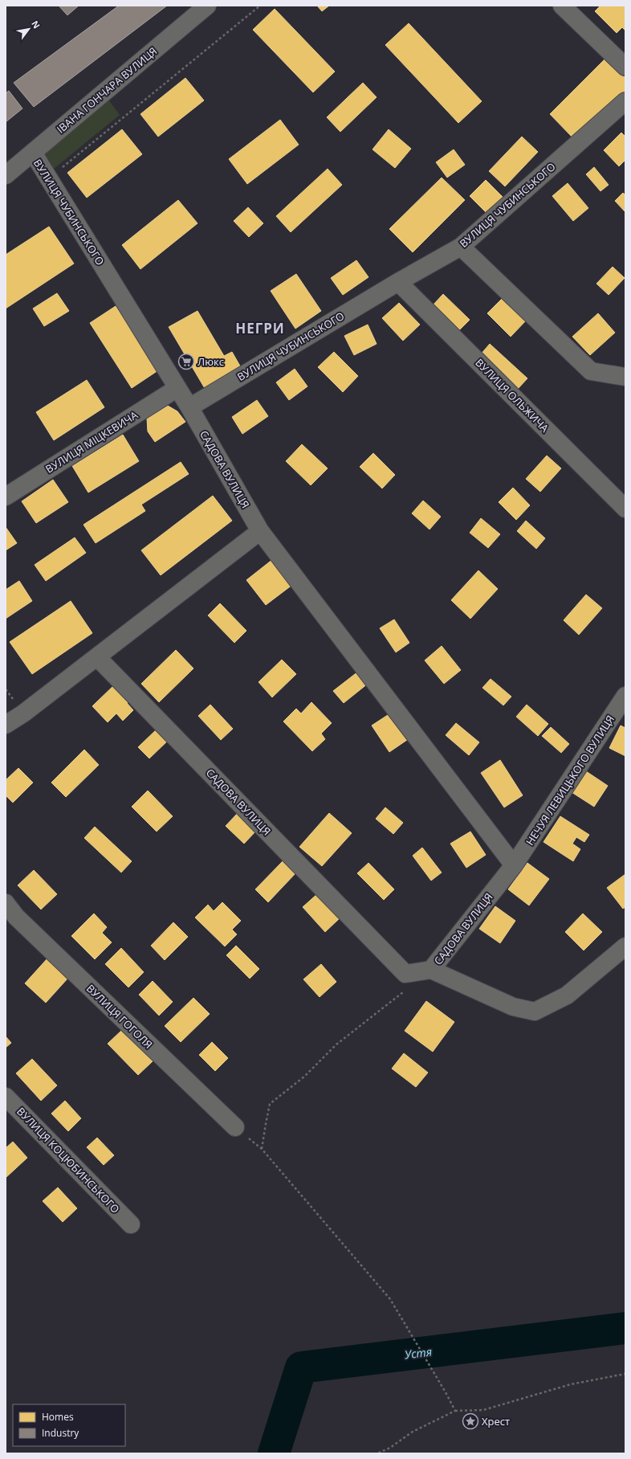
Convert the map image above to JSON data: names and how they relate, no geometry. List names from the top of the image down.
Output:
{
  "streets": {
    "street": [
      "ІВАНА ГОНЧАРА ВУЛИЦЯ",
      "ВУЛИЦЯ ЧУБИНСЬКОГО",
      "ВУЛИЦЯ ОЛЬЖИЧА",
      "ВУЛИЦЯ МІЦКЕВИЧА",
      "САДОВА ВУЛИЦЯ",
      "НЕЧУЯ ЛЕВИЦЬКОГО ВУЛИЦЯ",
      "ВУЛИЦЯ ГОГОЛЯ",
      "ВУЛИЦЯ КОЦЮБИНСЬКОГО"
    ]
  },
  "crossings": [
    ["ІВАНА ГОНЧАРА ВУЛИЦЯ", "ВУЛИЦЯ ЧУБИНСЬКОГО"],
    ["ВУЛИЦЯ ЧУБИНСЬКОГО", "ВУЛИЦЯ ОЛЬЖИЧА"],
    ["ВУЛИЦЯ ЧУБИНСЬКОГО", "ВУЛИЦЯ МІЦКЕВИЧА"],
    ["ВУЛИЦЯ ЧУБИНСЬКОГО", "САДОВА ВУЛИЦЯ"],
    ["САДОВА ВУЛИЦЯ", "НЕЧУЯ ЛЕВИЦЬКОГО ВУЛИЦЯ"]
  ],
  "districts": ["НЕГРИ"],
  "water": ["Устя"],
  "places": {
    "supermarket": ["Люкс"],
    "place": ["Хрест"]
  },
  "legend": ["Homes", "Industry"],
  "north": "top right"
}
